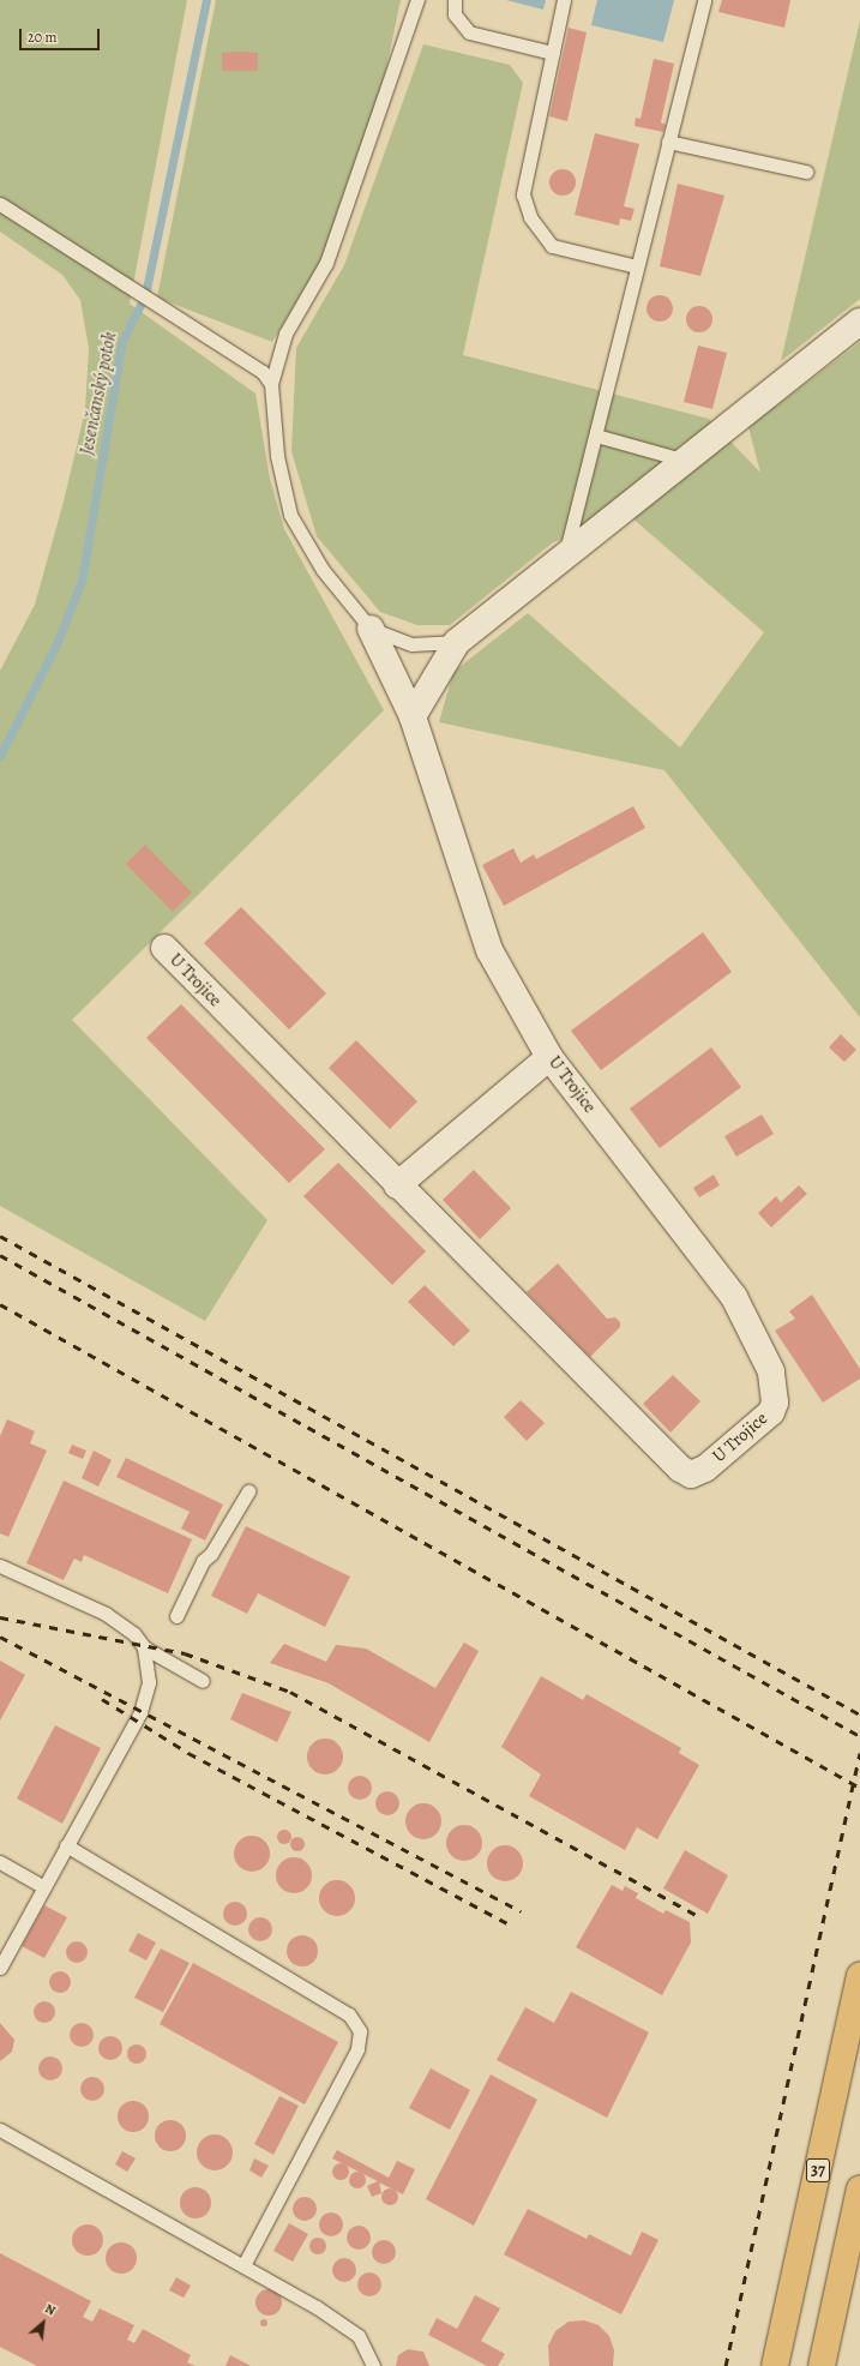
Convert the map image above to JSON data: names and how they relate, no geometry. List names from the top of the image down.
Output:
{
  "streets": {
    "main road": ["37"],
    "street": ["U Trojice"]
  },
  "water": ["Jesenčanský potok"],
  "scale_bar": "20 m",
  "north": "top right"
}
